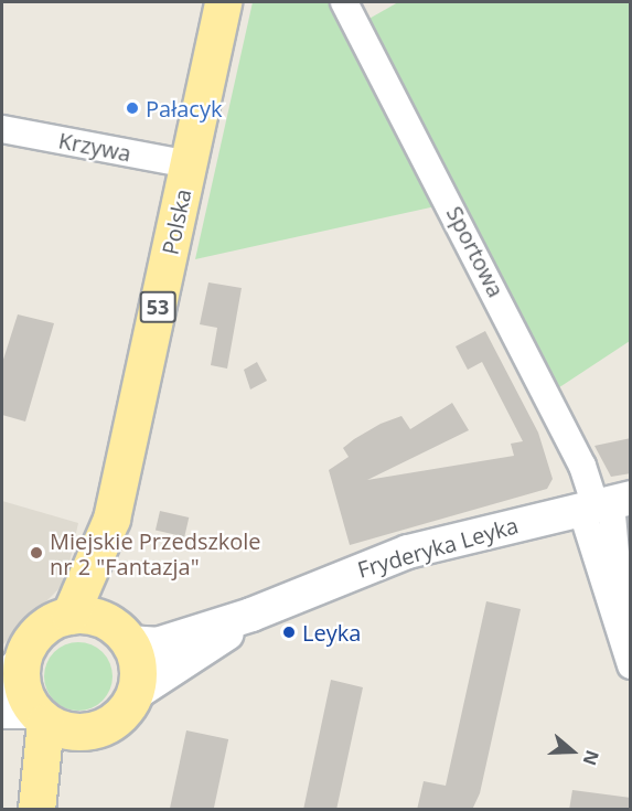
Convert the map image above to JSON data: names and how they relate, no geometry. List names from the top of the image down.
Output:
{
  "streets": {
    "main road": ["Polska", "53"],
    "street": ["Krzywa", "Sportowa", "Fryderyka Leyka"]
  },
  "crossings": [
    ["Krzywa", "Polska"],
    ["Polska", "53"],
    ["Polska", "Fryderyka Leyka"],
    ["Sportowa", "Fryderyka Leyka"],
    ["53", "Fryderyka Leyka"]
  ],
  "places": ["Pałacyk", "Miejskie Przedszkole nr 2 \"Fantazja\"", "Leyka"],
  "north": "right"
}
